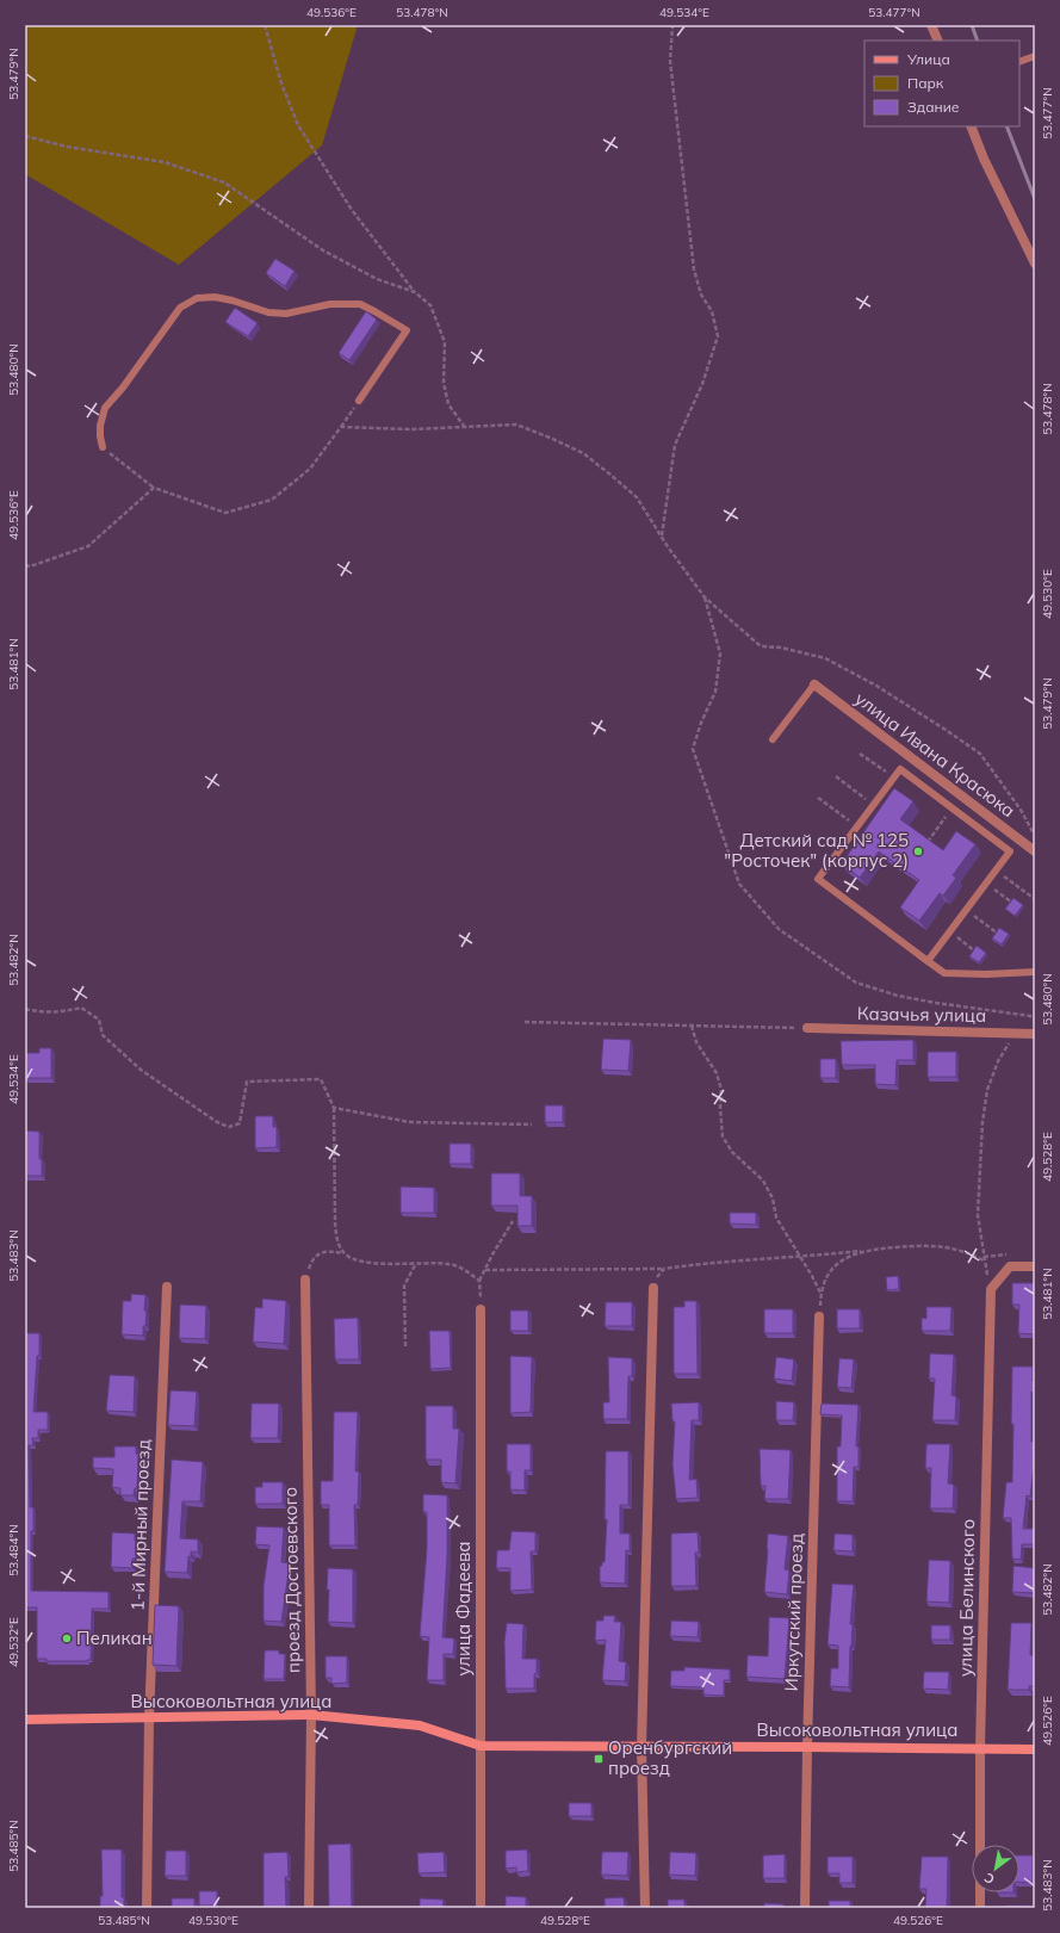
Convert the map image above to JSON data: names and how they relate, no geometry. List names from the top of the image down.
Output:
{
  "streets": {
    "street": [
      "улица Ивана Красюка",
      "Казачья улица",
      "1-й Мирный проезд",
      "проезд Достоевского",
      "улица Белинского",
      "улица Фадеева",
      "Иркутский проезд",
      "Высоковольтная улица"
    ]
  },
  "crossings": [
    ["1-й Мирный проезд", "Высоковольтная улица"],
    ["проезд Достоевского", "Высоковольтная улица"],
    ["улица Белинского", "Высоковольтная улица"],
    ["улица Фадеева", "Высоковольтная улица"],
    ["Иркутский проезд", "Высоковольтная улица"]
  ],
  "places": {
    "other": ["Детский сад № 125 \"Росточек\" (корпус 2)", "Пеликан"],
    "transit": ["Оренбургский проезд"]
  },
  "legend": ["Улица", "Парк", "Здание"],
  "north": "bottom left",
  "coordinates": [
    "49.536°E",
    "53.478°N",
    "49.534°E",
    "53.477°N",
    "53.479°N",
    "53.480°N",
    "49.530°E",
    "53.481°N",
    "53.482°N",
    "49.528°E",
    "53.483°N",
    "53.484°N",
    "49.532°E",
    "49.526°E",
    "53.485°N"
  ]
}
